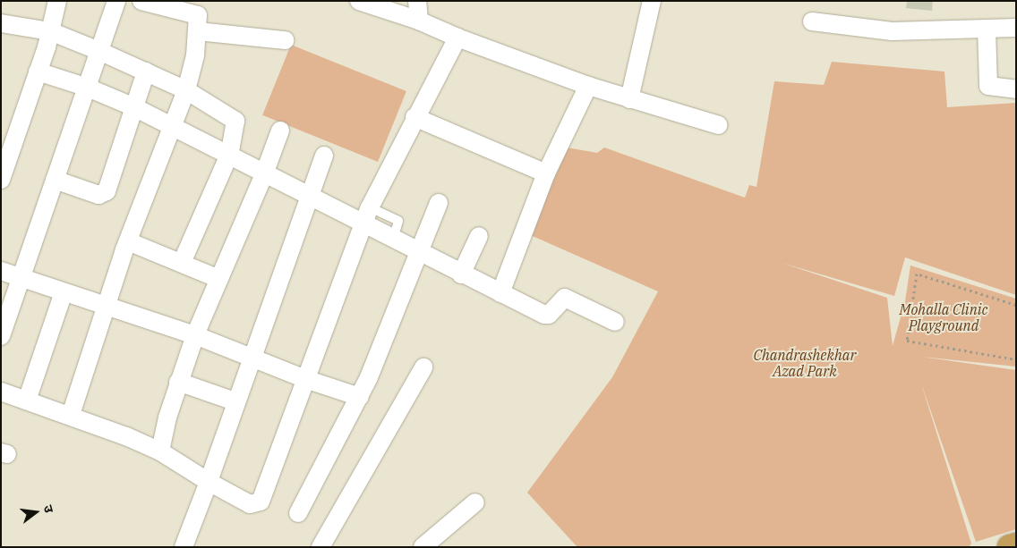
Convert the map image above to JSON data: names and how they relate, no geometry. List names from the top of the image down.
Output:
{
  "parks": ["Mohalla Clinic Playground", "Chandrashekhar Azad Park"],
  "north": "right"
}
